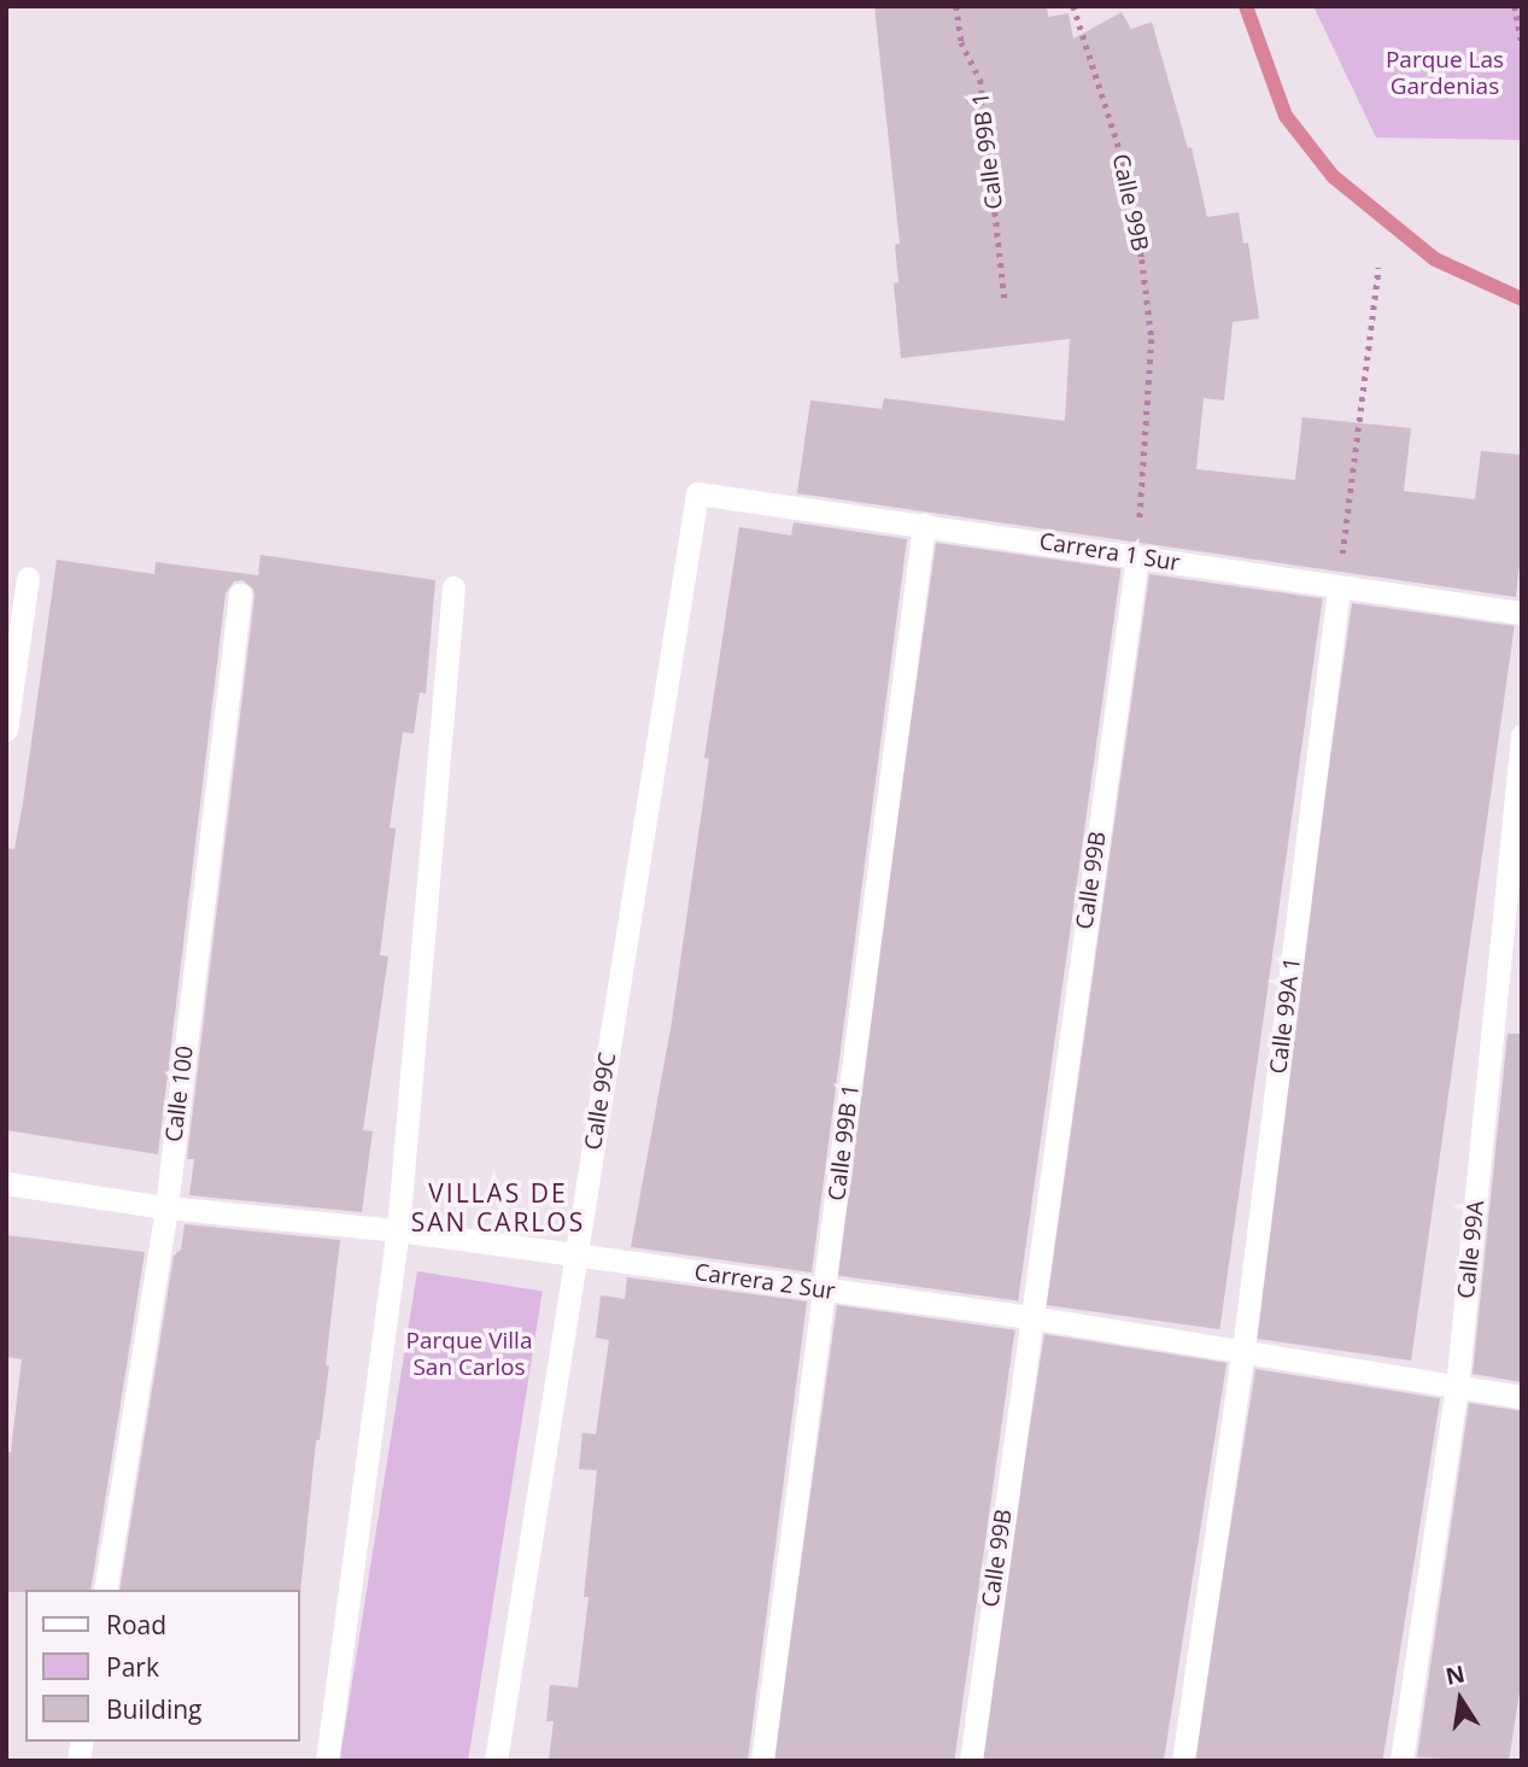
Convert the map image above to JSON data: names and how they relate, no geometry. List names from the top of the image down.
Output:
{
  "streets": {
    "street": [
      "Calle 99B 1",
      "Calle 99B",
      "Carrera 1 Sur",
      "Calle 99A 1",
      "Calle 100",
      "Calle 99C",
      "Calle 99A",
      "Carrera 2 Sur"
    ]
  },
  "crossings": [
    ["Calle 99B 1", "Carrera 1 Sur"],
    ["Calle 99B 1", "Carrera 2 Sur"],
    ["Calle 99B", "Carrera 1 Sur"],
    ["Calle 99B", "Carrera 2 Sur"],
    ["Carrera 1 Sur", "Calle 99A 1"],
    ["Carrera 1 Sur", "Calle 99C"],
    ["Calle 99A 1", "Carrera 2 Sur"],
    ["Calle 100", "Carrera 2 Sur"],
    ["Calle 99C", "Carrera 2 Sur"],
    ["Calle 99A", "Carrera 2 Sur"]
  ],
  "districts": ["VILLAS DE SAN CARLOS"],
  "parks": ["Parque Las Gardenias", "Parque Villa San Carlos"],
  "legend": ["Road", "Park", "Building"],
  "north": "top"
}
